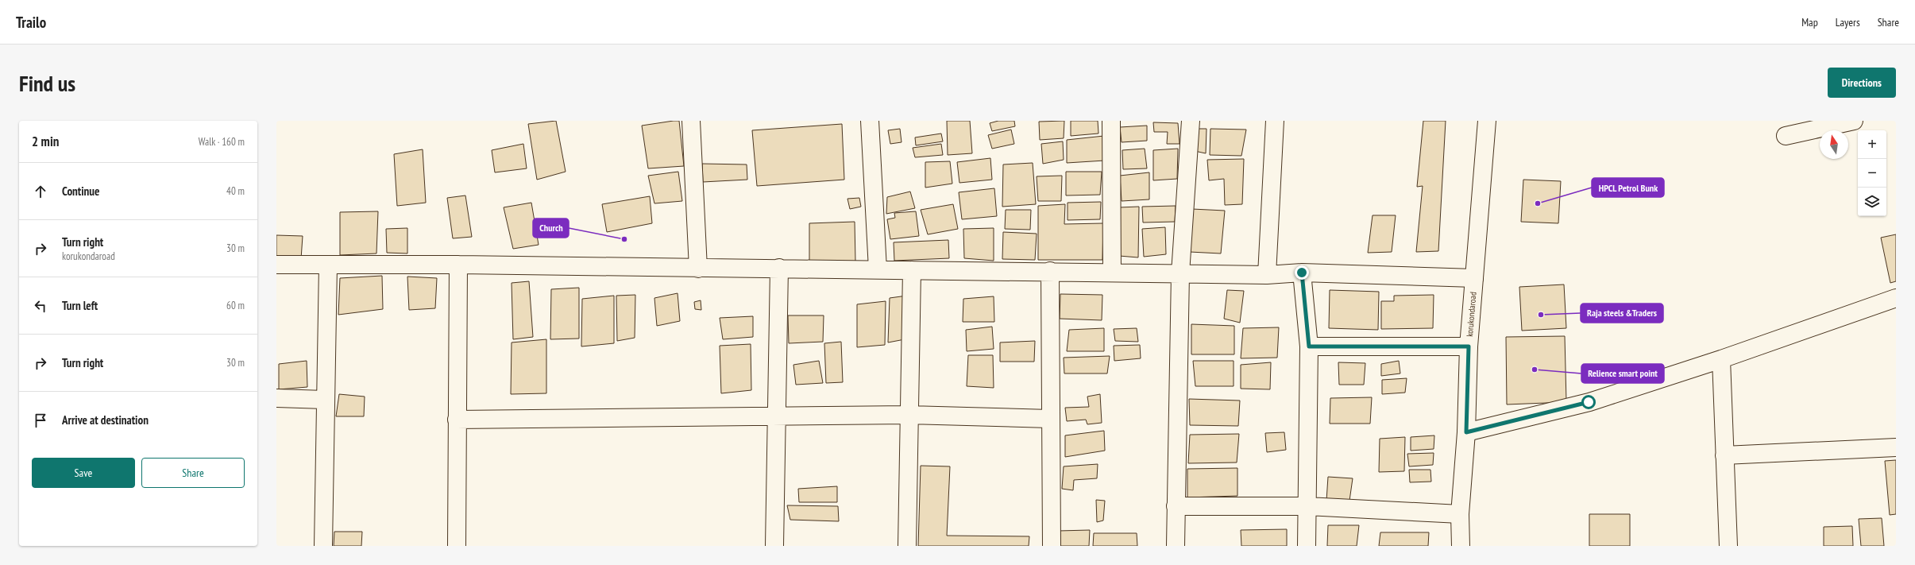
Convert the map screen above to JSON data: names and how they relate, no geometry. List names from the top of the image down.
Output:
{
  "streets": {
    "street": ["korukondaroad"]
  },
  "places": [
    "HPCL Petrol Bunk",
    "Church",
    "Raja steels &Traders",
    "Relience smart point"
  ],
  "north": "top",
  "page": {
    "header": "Trailo",
    "nav": ["Map", "Layers", "Share"],
    "buttons": [
      "Directions",
      ["Save", "Share"]
    ],
    "title": "Find us",
    "heading": ["2 min", "Walk · 160 m"],
    "map_buttons": ["+", "−"],
    "list": [
      ["Continue", "40 m"],
      ["Turn right", "korukondaroad", "30 m"],
      ["Turn left", "60 m"],
      ["Turn right", "30 m"],
      "Arrive at destination"
    ]
  }
}
